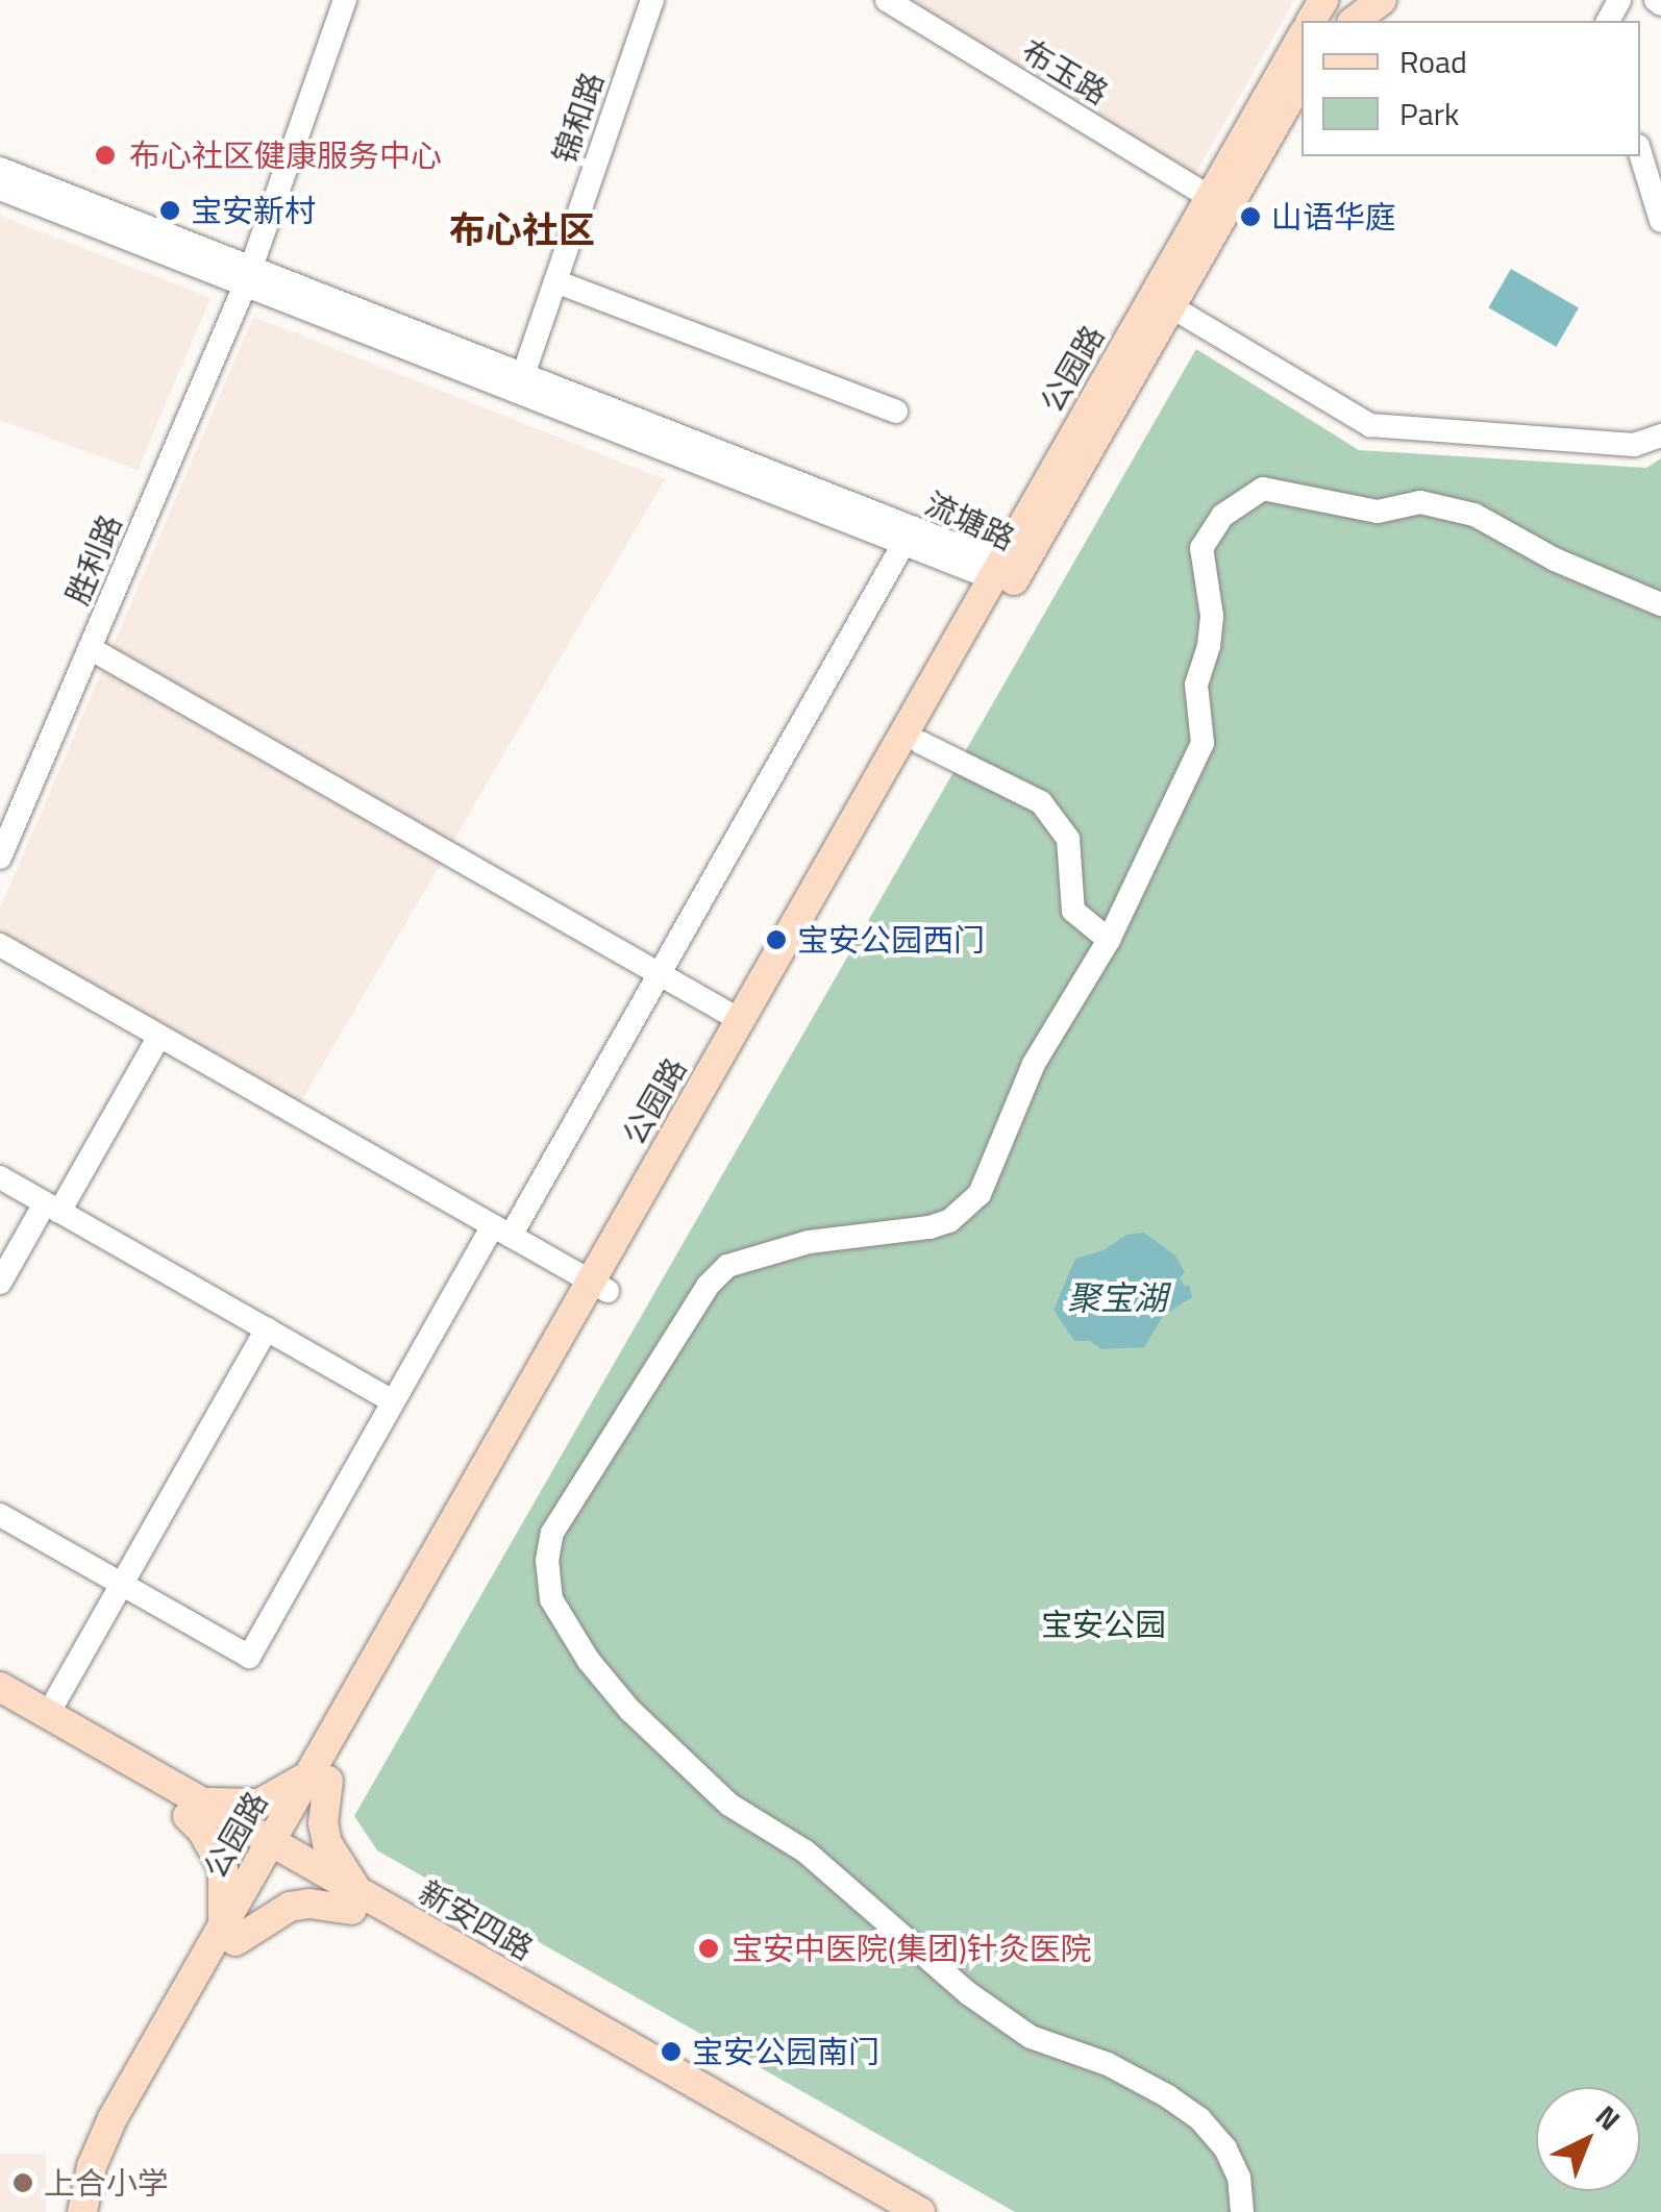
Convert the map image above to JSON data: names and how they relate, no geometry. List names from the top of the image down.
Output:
{
  "streets": {
    "main road": ["公园路", "新安四路"],
    "street": [
      "布玉路",
      "锦和路",
      "流塘路",
      "胜利路"
    ]
  },
  "crossings": [
    ["布玉路", "公园路"],
    ["锦和路", "流塘路"],
    ["公园路", "流塘路"],
    ["公园路", "新安四路"],
    ["流塘路", "胜利路"]
  ],
  "districts": ["布心社区"],
  "water": ["聚宝湖"],
  "parks": ["宝安公园"],
  "places": [
    "布心社区健康服务中心",
    "宝安新村",
    "山语华庭",
    "宝安公园西门",
    "宝安中医院(集团)针灸医院",
    "宝安公园南门",
    "上合小学"
  ],
  "legend": ["Road", "Park"],
  "north": "top right"
}
